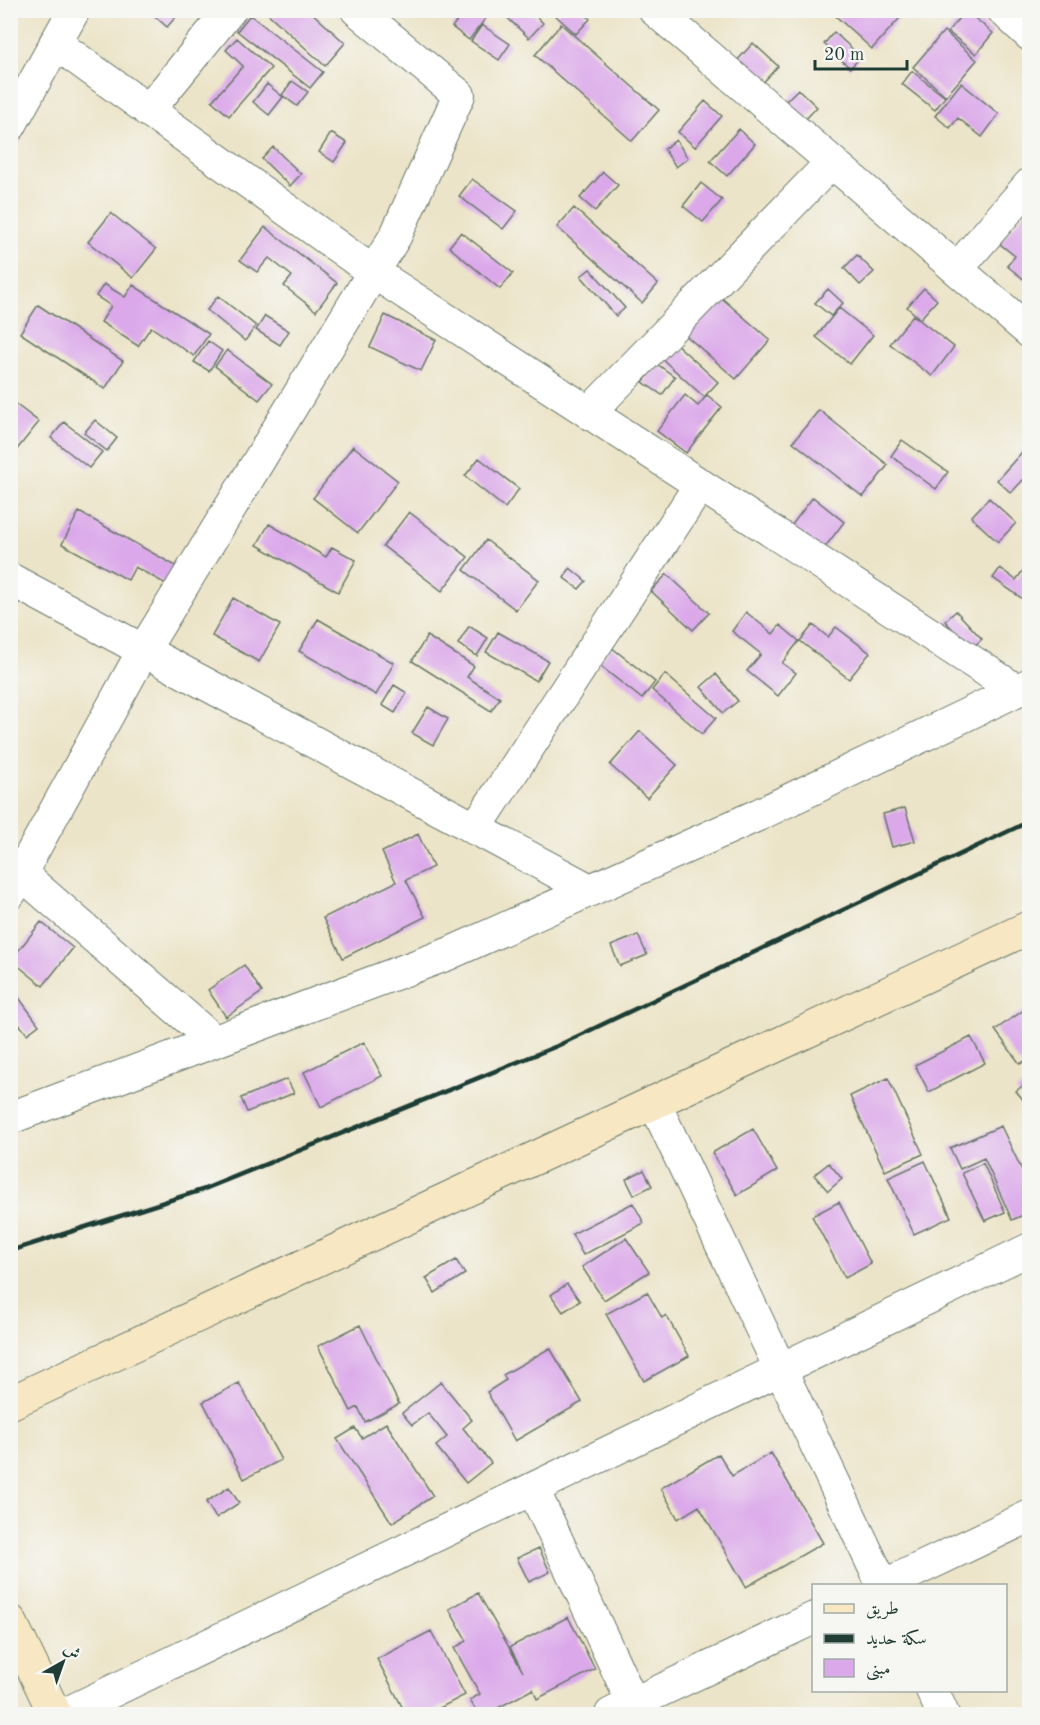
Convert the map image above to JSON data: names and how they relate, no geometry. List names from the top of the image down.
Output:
{
  "legend": ["طريق", "سكة حديد", "مبنى"],
  "scale_bar": "20 m",
  "north": "top right"
}
